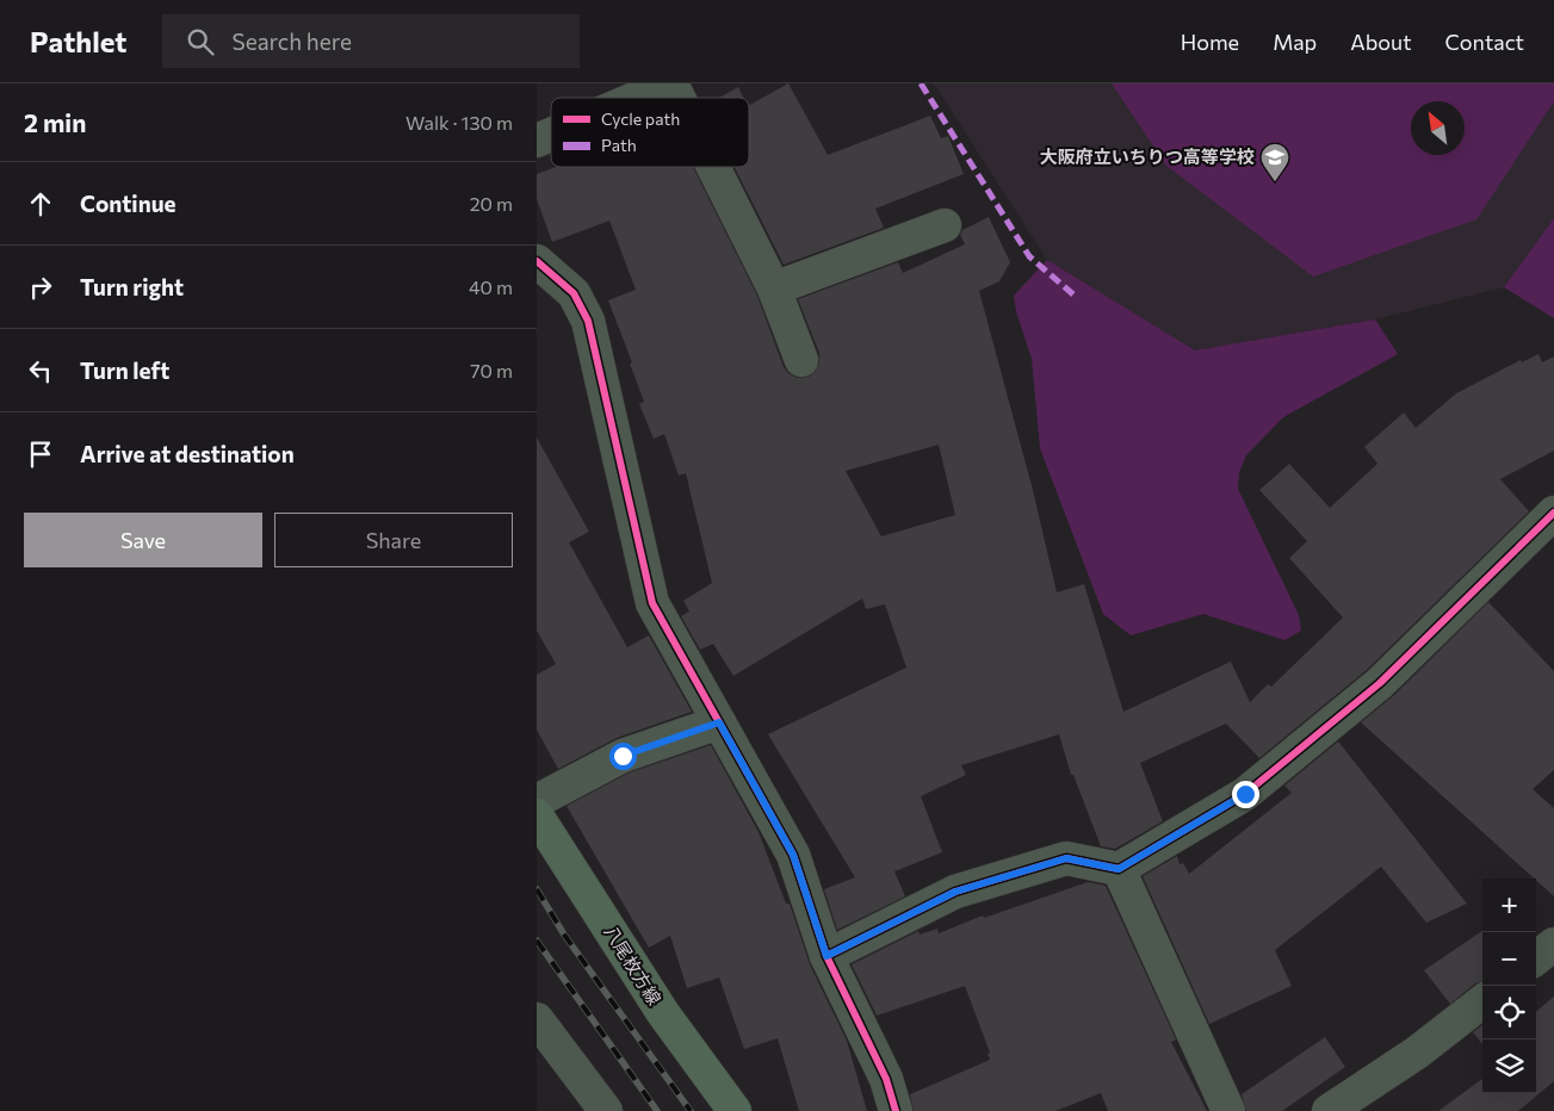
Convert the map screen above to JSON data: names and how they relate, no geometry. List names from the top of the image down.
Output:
{
  "streets": {
    "main road": ["八尾枚方線"]
  },
  "places": {
    "school or university": ["大阪府立いちりつ高等学校"]
  },
  "legend": ["Cycle path", "Path"],
  "north": "top left",
  "page": {
    "header": "Pathlet",
    "search": "Search here",
    "nav": [
      "Home",
      "Map",
      "About",
      "Contact"
    ],
    "heading": ["2 min", "Walk · 130 m"],
    "list": [
      ["Continue", "20 m"],
      ["Turn right", "40 m"],
      ["Turn left", "70 m"],
      "Arrive at destination"
    ],
    "buttons": ["Save", "Share"],
    "map_buttons": ["+", "−"]
  }
}
